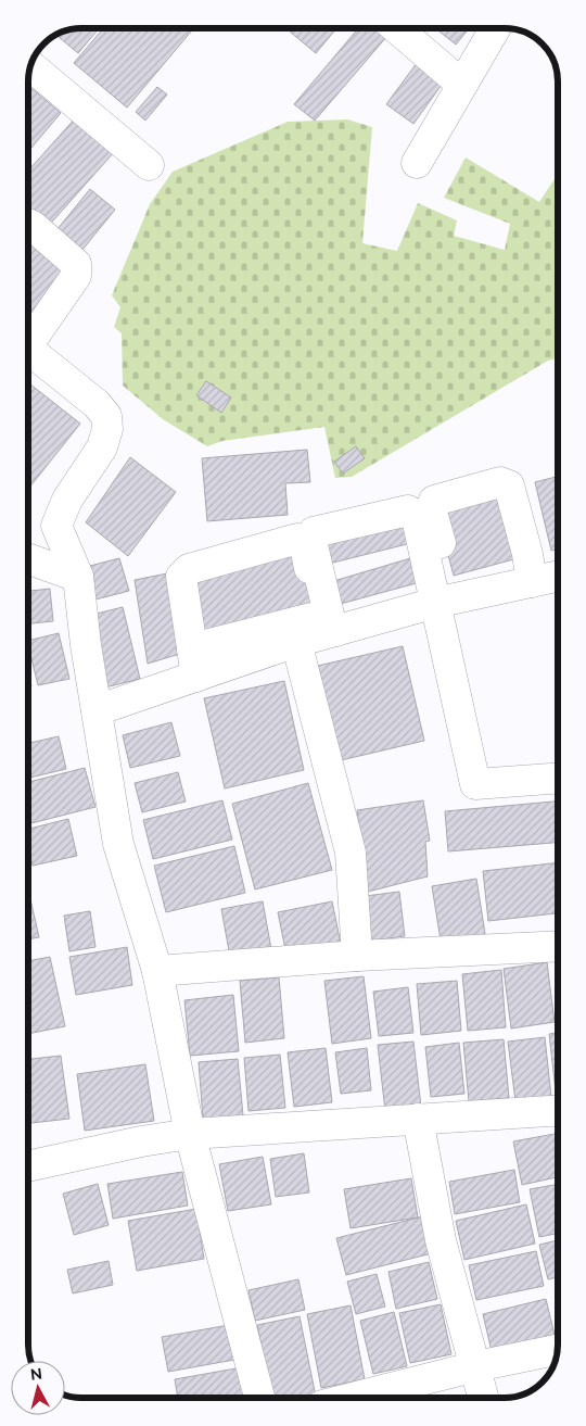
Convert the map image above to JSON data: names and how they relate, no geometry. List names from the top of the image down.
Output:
{
  "north": "top"
}
